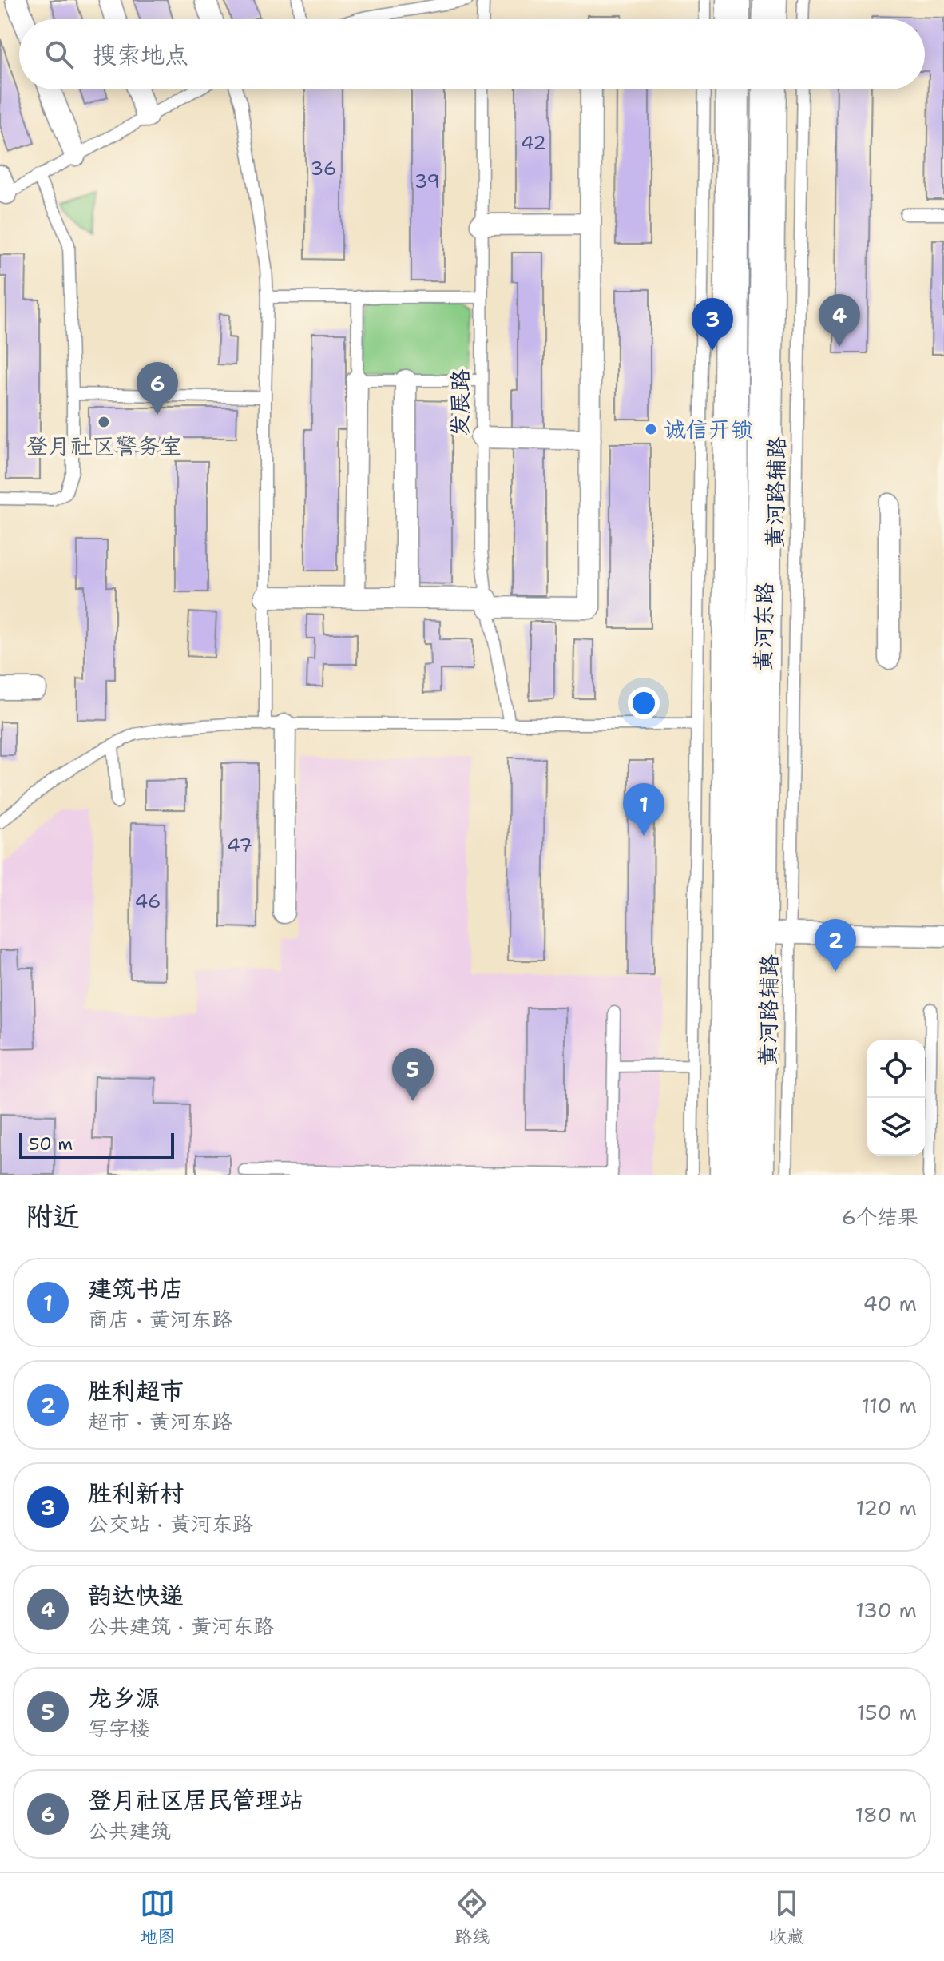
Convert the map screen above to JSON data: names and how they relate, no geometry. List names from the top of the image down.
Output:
{
  "streets": {
    "main road": ["黄河东路"],
    "lane": ["发展路", "黄河路辅路"]
  },
  "crossings": [
    ["黄河路辅路", "黄河东路"]
  ],
  "places": ["登月社区警务室", "诚信开锁"],
  "house_numbers": [
    "42",
    "36",
    "39",
    "47",
    "46"
  ],
  "scale_bar": "50 m",
  "page": {
    "search": "搜索地点",
    "pins": [
      "4",
      "3",
      "6",
      "1",
      "2",
      "5"
    ],
    "scale": "50 m",
    "heading": ["附近", "6个结果"],
    "list": [
      {
        "mark": "1",
        "name": "建筑书店",
        "note": "商店 · 黄河东路",
        "value": "40 m"
      },
      {
        "mark": "2",
        "name": "胜利超市",
        "note": "超市 · 黄河东路",
        "value": "110 m"
      },
      {
        "mark": "3",
        "name": "胜利新村",
        "note": "公交站 · 黄河东路",
        "value": "120 m"
      },
      {
        "mark": "4",
        "name": "韵达快递",
        "note": "公共建筑 · 黄河东路",
        "value": "130 m"
      },
      {
        "mark": "5",
        "name": "龙乡源",
        "note": "写字楼",
        "value": "150 m"
      },
      {
        "mark": "6",
        "name": "登月社区居民管理站",
        "note": "公共建筑",
        "value": "180 m"
      }
    ],
    "nav": ["地图", "路线", "收藏"]
  }
}
